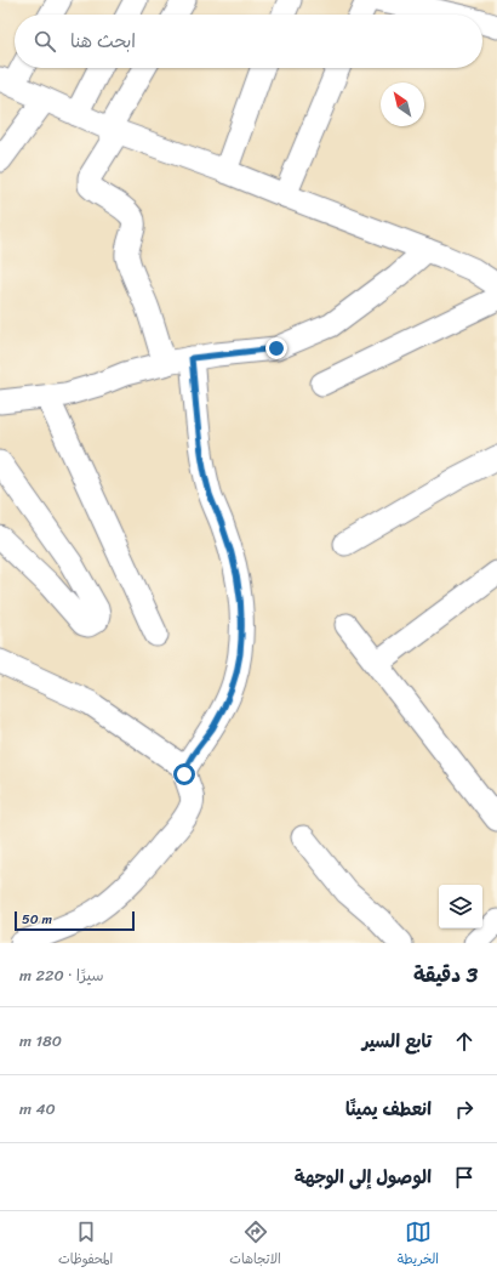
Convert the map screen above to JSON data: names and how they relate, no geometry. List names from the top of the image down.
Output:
{
  "scale_bar": "50 m",
  "north": "top left",
  "page": {
    "search": "ابحث هنا",
    "scale": "50 m",
    "heading": ["3 دقيقة", "سيرًا · 220 m"],
    "list": [
      ["تابع السير", "180 m"],
      ["انعطف يمينًا", "40 m"],
      "الوصول إلى الوجهة"
    ],
    "nav": ["الخريطة", "الاتجاهات", "المحفوظات"]
  }
}
